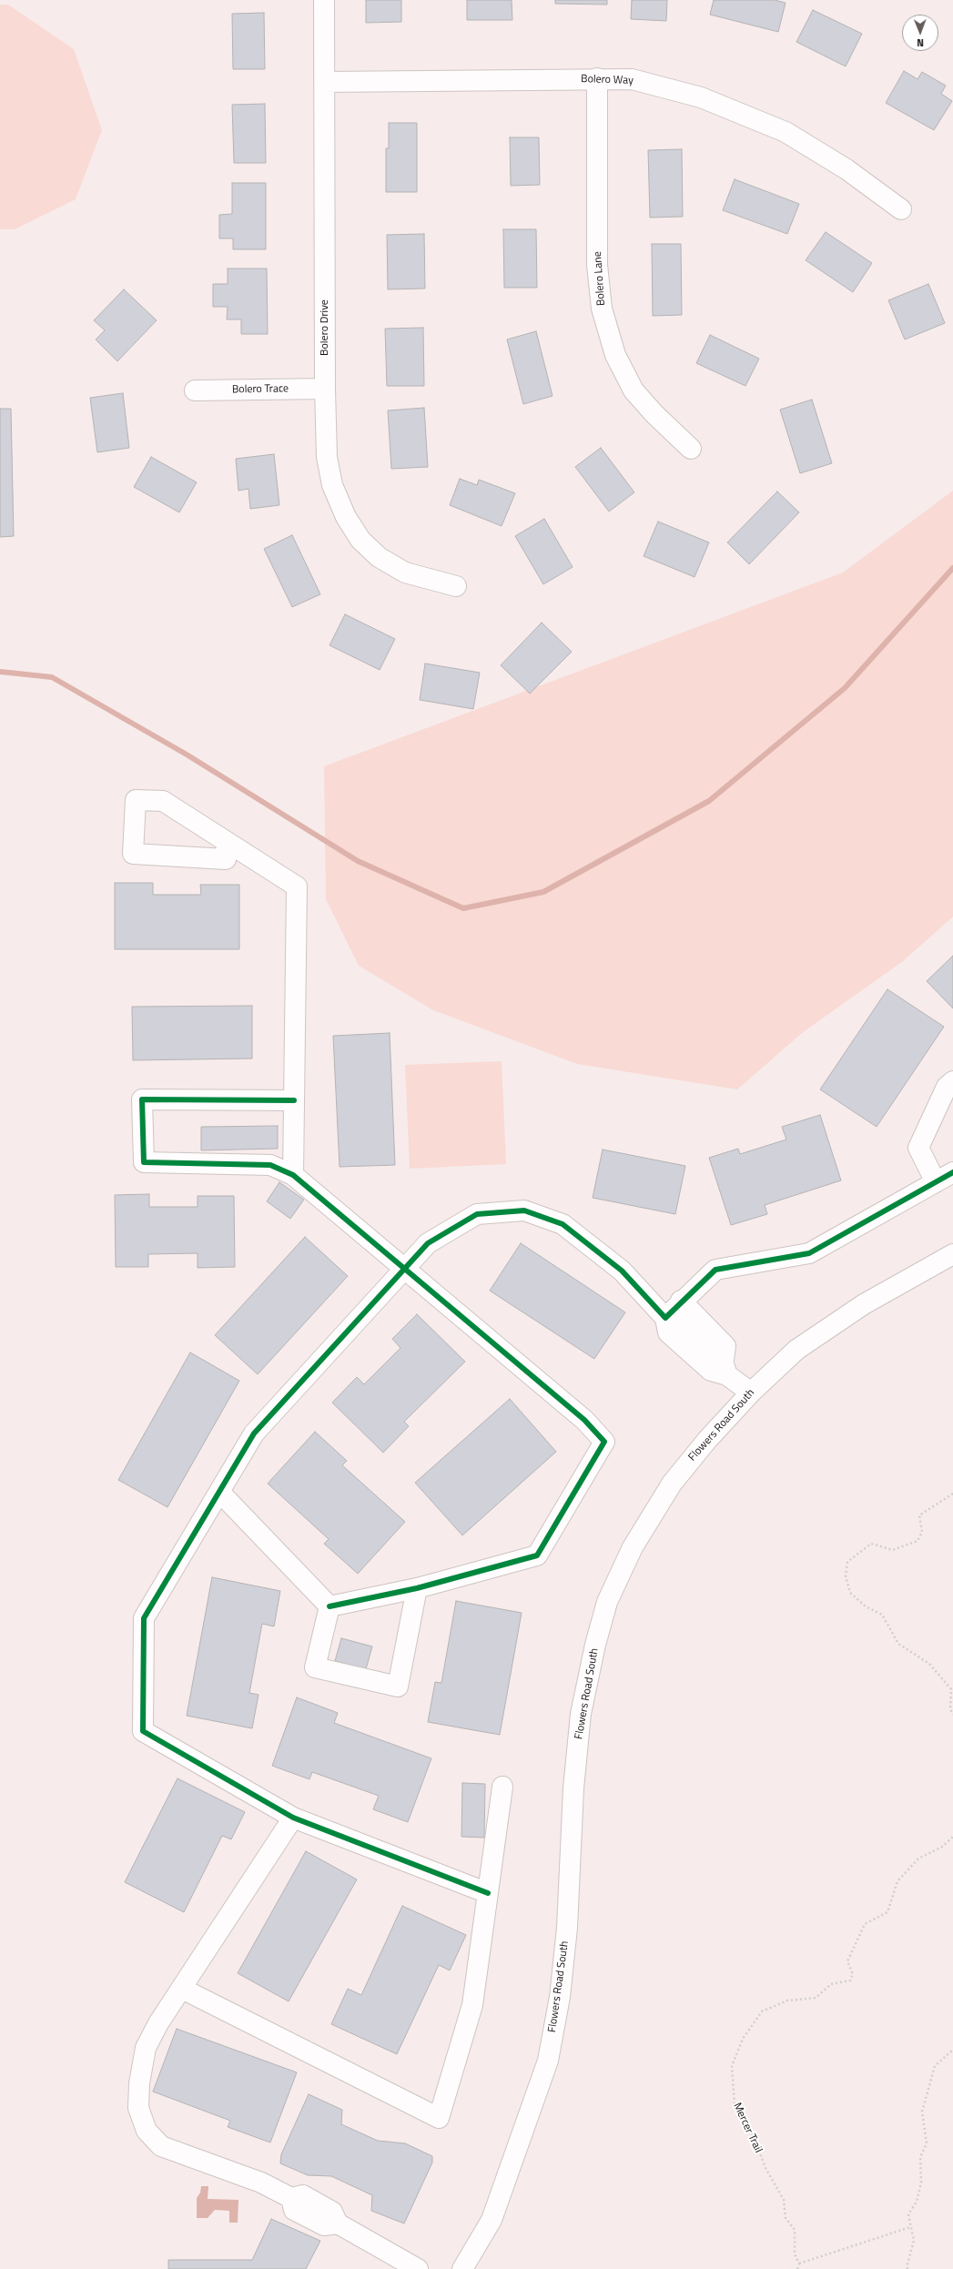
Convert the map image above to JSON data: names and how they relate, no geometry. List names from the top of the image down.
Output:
{
  "streets": {
    "street": [
      "Bolero Way",
      "Bolero Lane",
      "Bolero Drive",
      "Bolero Trace",
      "Flowers Road South"
    ],
    "path": ["Mercer Trail"]
  },
  "crossings": [
    ["Bolero Way", "Bolero Lane"],
    ["Bolero Way", "Bolero Drive"],
    ["Bolero Drive", "Bolero Trace"]
  ],
  "north": "bottom"
}
